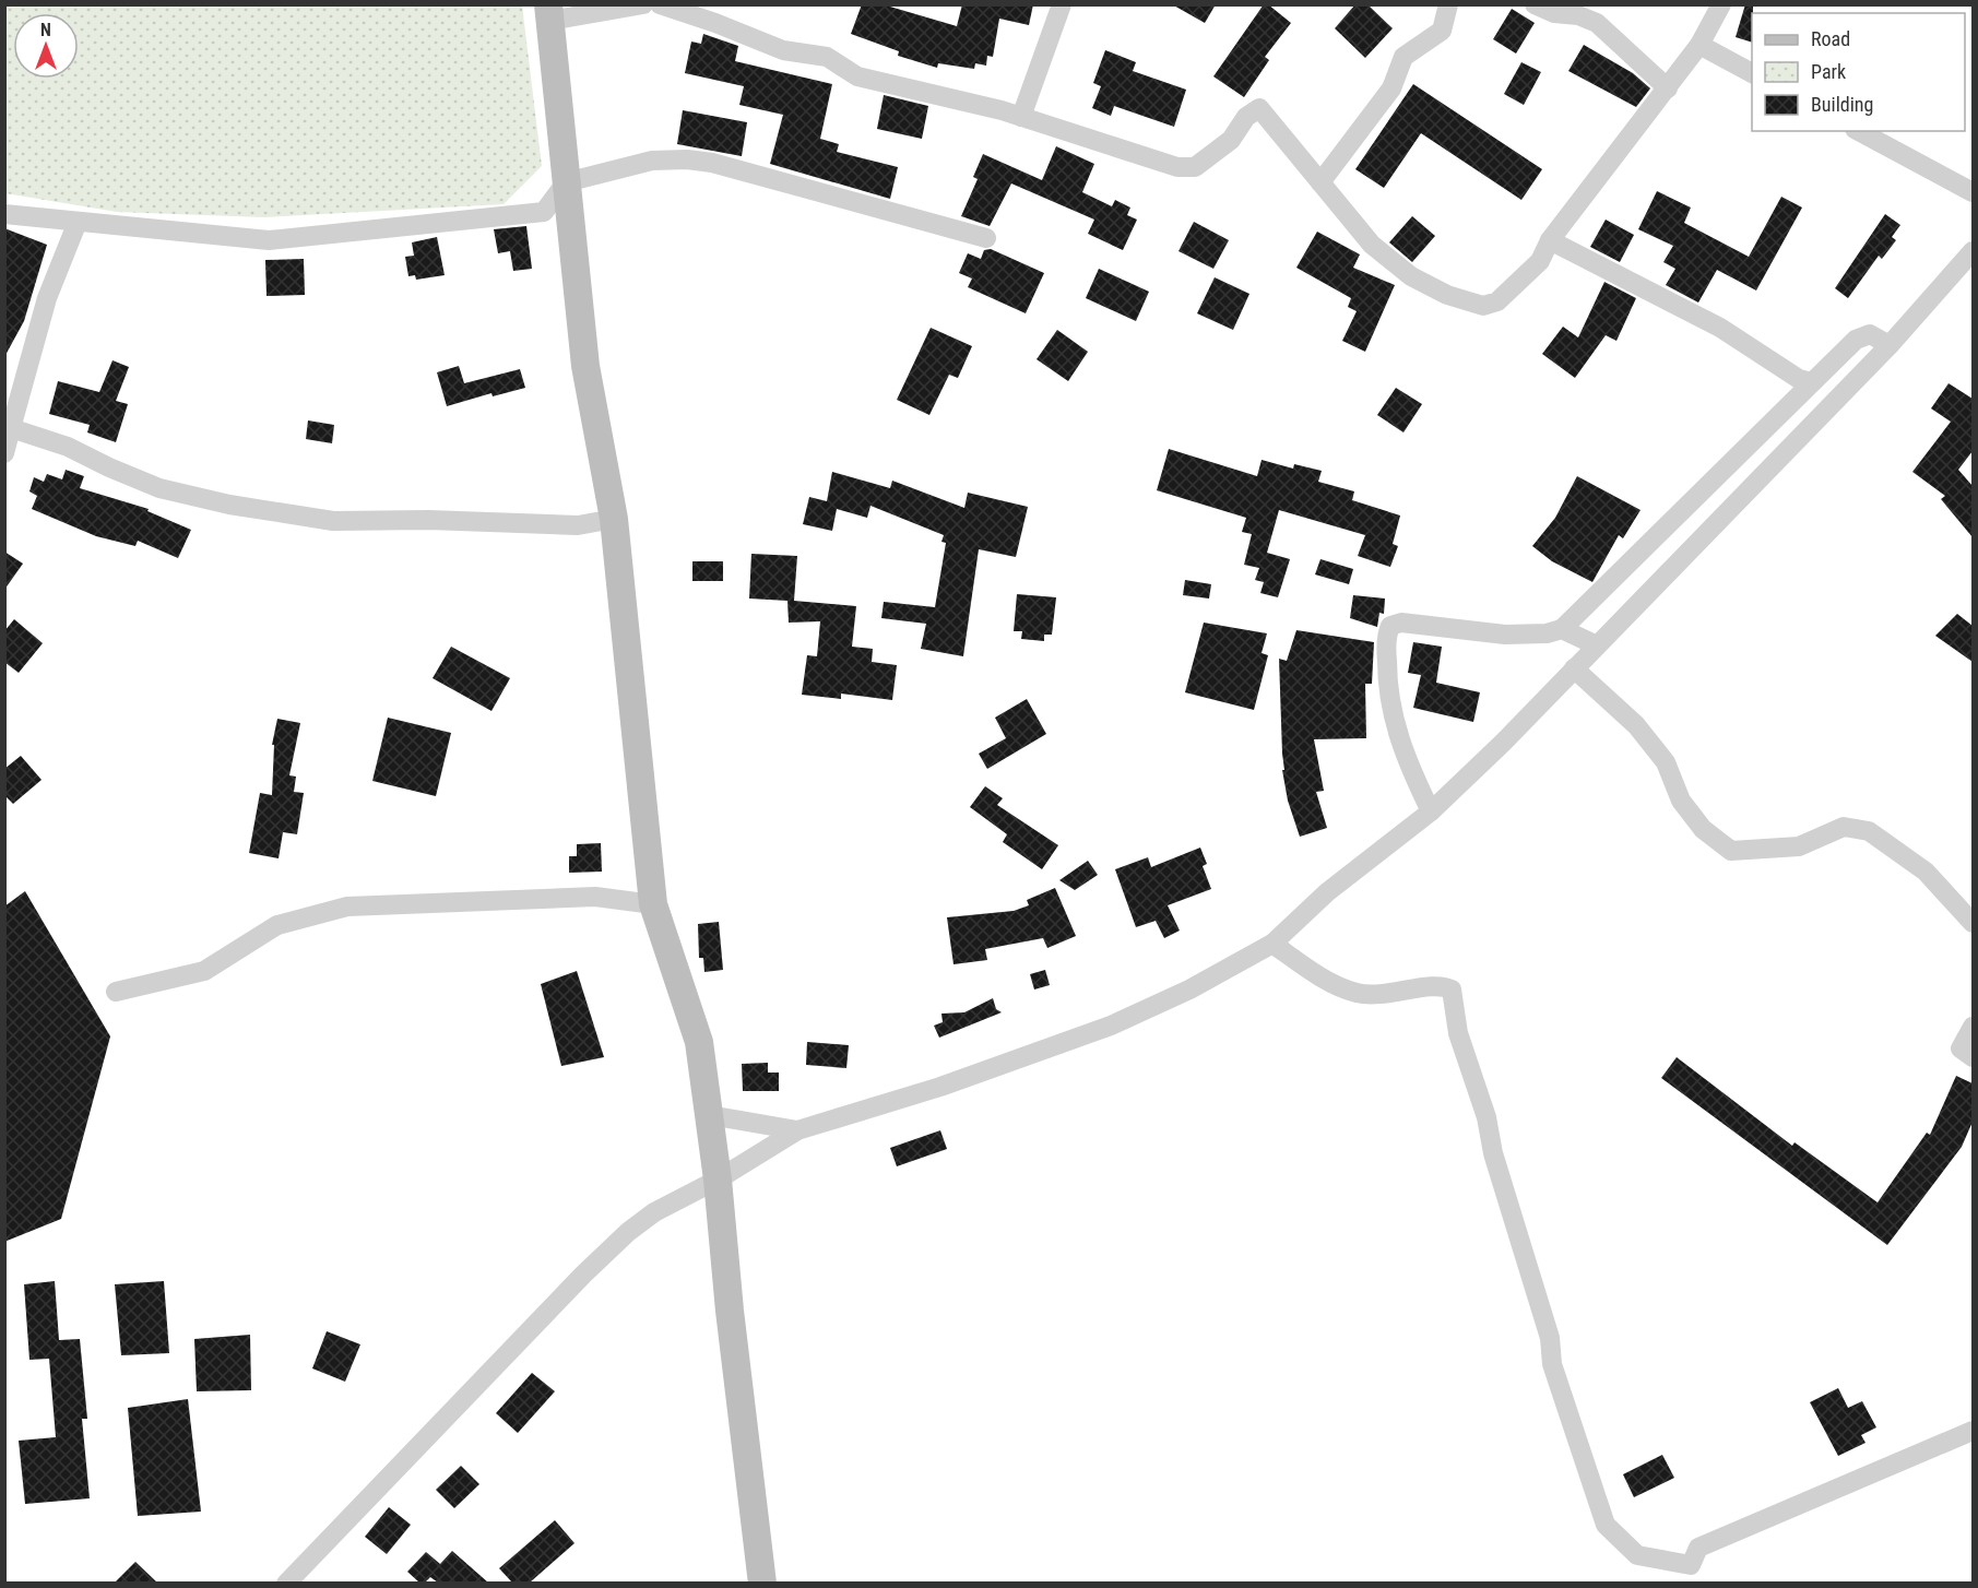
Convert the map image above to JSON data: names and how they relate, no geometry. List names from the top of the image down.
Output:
{
  "legend": ["Road", "Park", "Building"],
  "north": "top"
}
